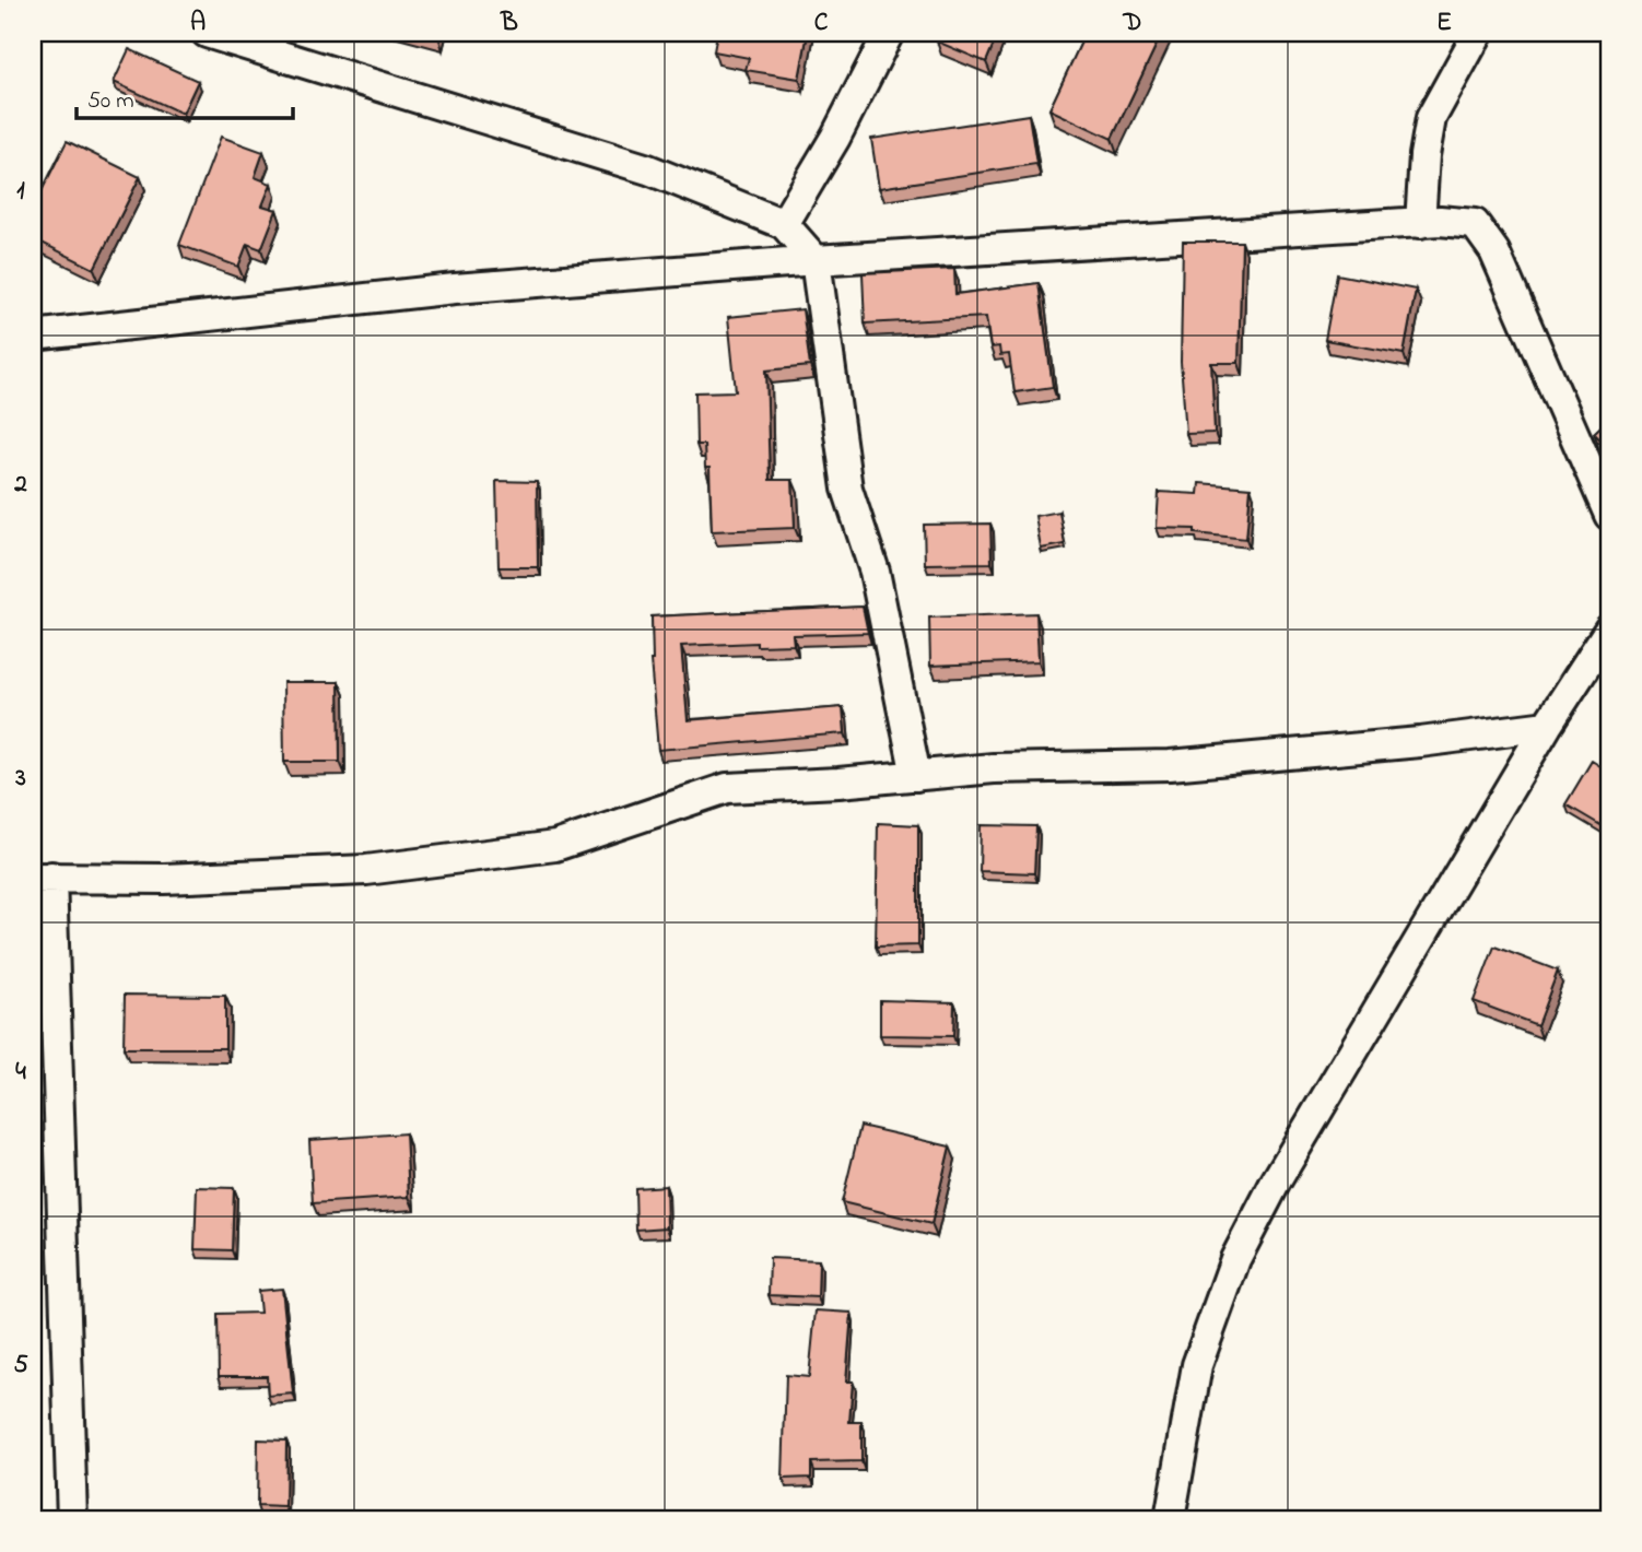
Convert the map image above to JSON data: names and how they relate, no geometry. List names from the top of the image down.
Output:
{
  "scale_bar": "50 m",
  "grid": {
    "columns": [
      "A",
      "B",
      "C",
      "D",
      "E"
    ],
    "rows": [
      "1",
      "2",
      "3",
      "4",
      "5"
    ]
  }
}
